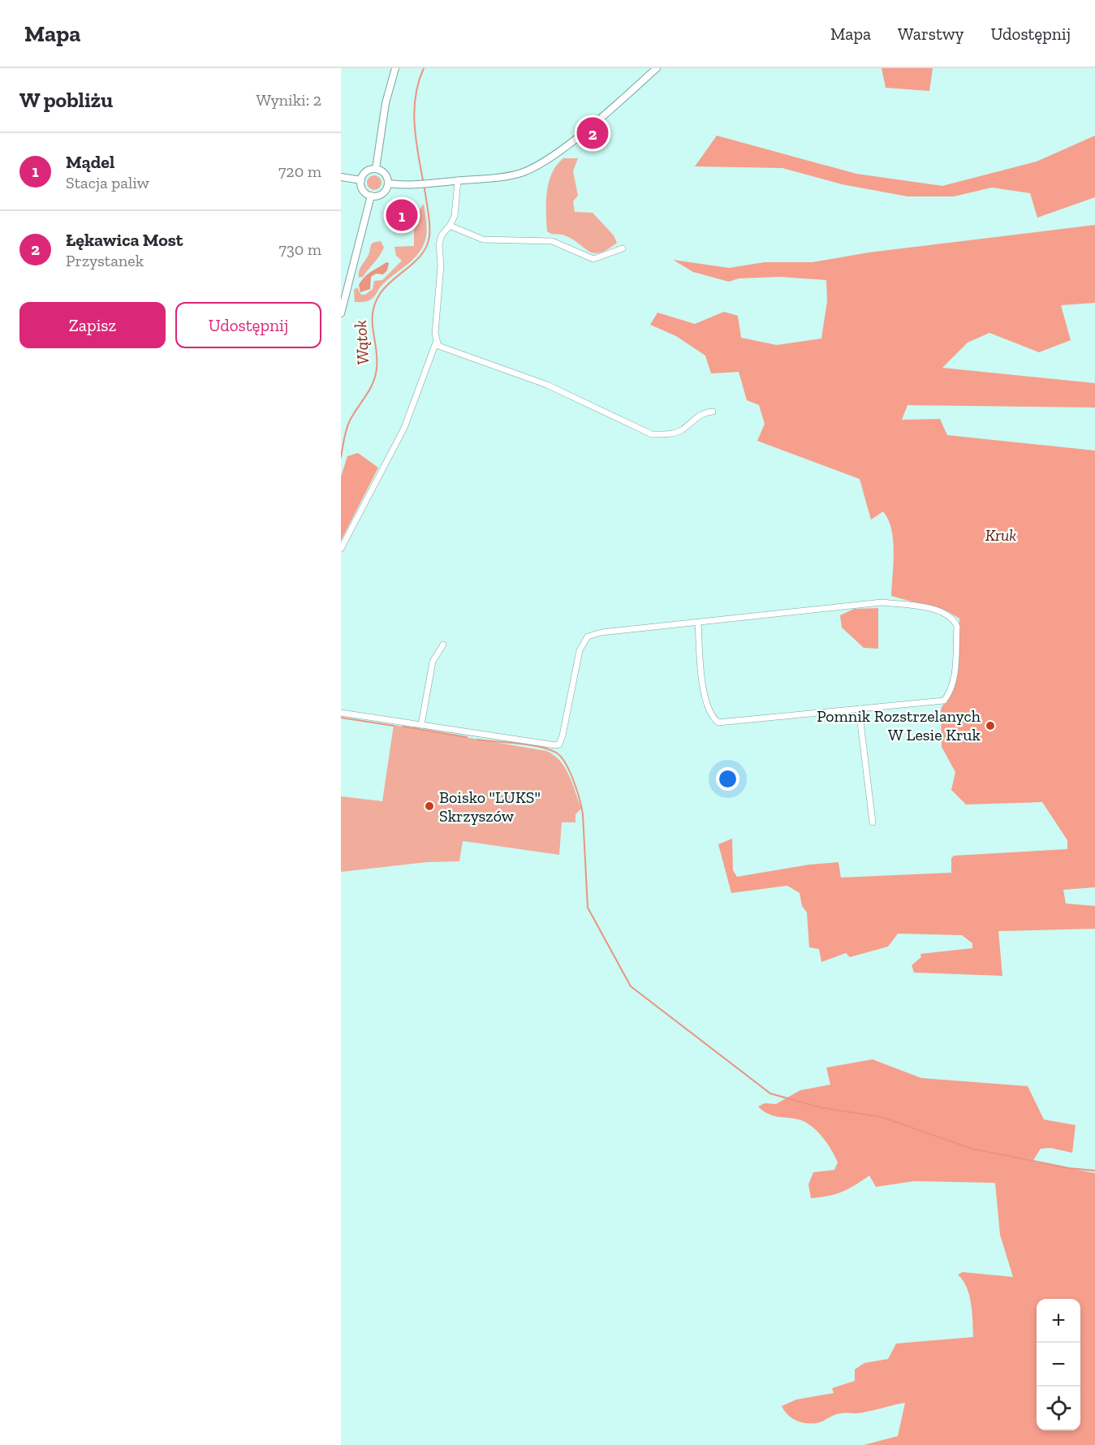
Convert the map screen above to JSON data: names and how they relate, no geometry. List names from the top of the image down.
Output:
{
  "water": ["Wątok"],
  "parks": ["Kruk"],
  "places": ["Pomnik Rozstrzelanych W Lesie Kruk", "Boisko \"LUKS\" Skrzyszów"],
  "page": {
    "header": "Mapa",
    "nav": ["Mapa", "Warstwy", "Udostępnij"],
    "heading": ["W pobliżu", "Wyniki: 2"],
    "pins": ["2", "1"],
    "list": [
      {
        "mark": "1",
        "name": "Mądel",
        "note": "Stacja paliw",
        "value": "720 m"
      },
      {
        "mark": "2",
        "name": "Łękawica Most",
        "note": "Przystanek",
        "value": "730 m"
      }
    ],
    "buttons": ["Zapisz", "Udostępnij"],
    "map_buttons": ["+", "−"]
  }
}
